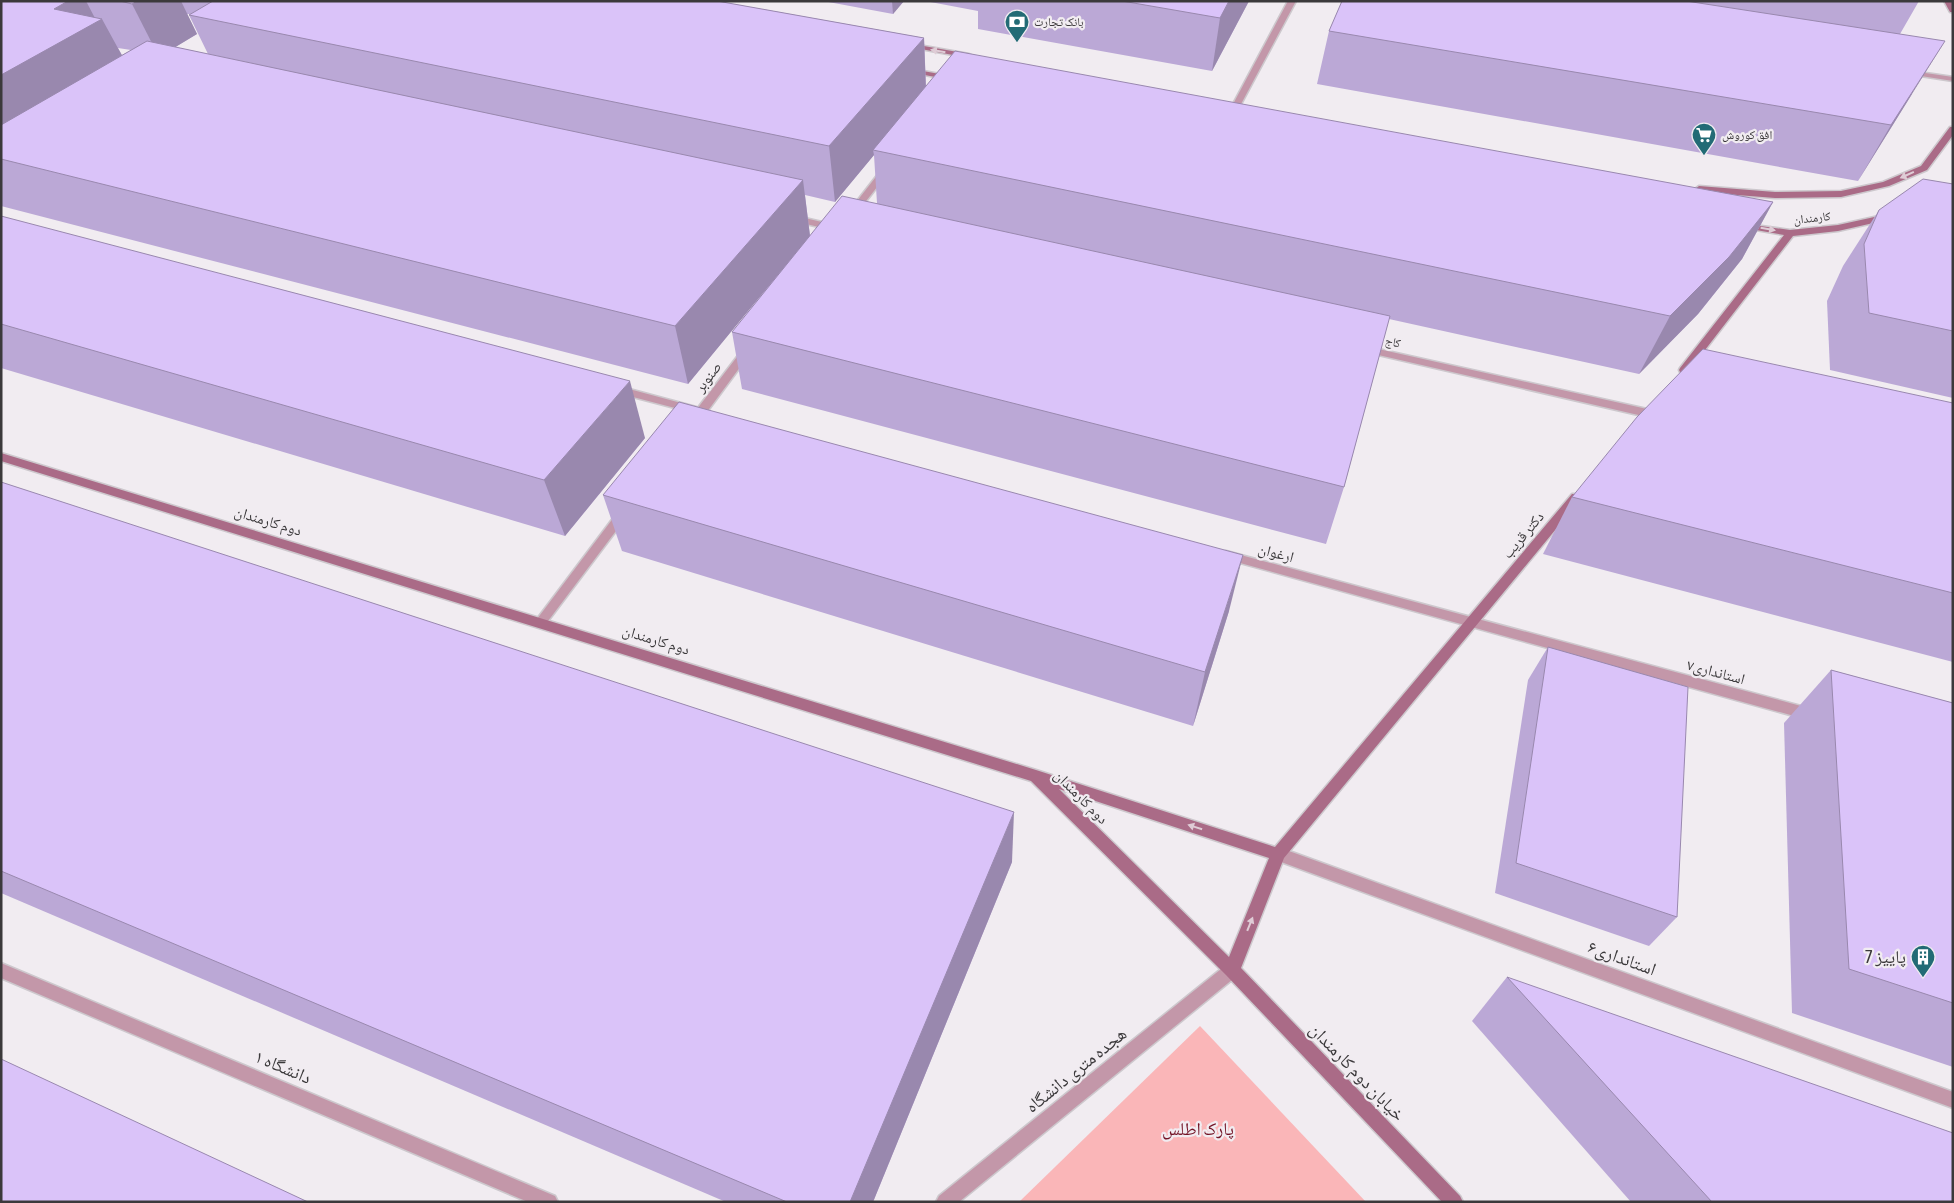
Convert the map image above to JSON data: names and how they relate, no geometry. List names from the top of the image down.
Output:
{
  "streets": {
    "street": [
      "کارمندان",
      "کاج",
      "صنوبر",
      "دوم کارمندان",
      "دکتر قریب",
      "ارغوان",
      "استانداری۷",
      "استانداری۶",
      "دانشگاه ۱",
      "هجده متری دانشگاه",
      "خیابان دوم کارمندان"
    ]
  },
  "crossings": [
    ["دوم کارمندان", "دکتر قریب"],
    ["دوم کارمندان", "هجده متری دانشگاه"],
    ["دوم کارمندان", "خیابان دوم کارمندان"],
    ["دکتر قریب", "ارغوان"],
    ["دکتر قریب", "استانداری۷"],
    ["دکتر قریب", "استانداری۶"],
    ["دکتر قریب", "هجده متری دانشگاه"],
    ["دکتر قریب", "خیابان دوم کارمندان"],
    ["ارغوان", "استانداری۷"],
    ["هجده متری دانشگاه", "خیابان دوم کارمندان"]
  ],
  "parks": ["پارک اطلس"],
  "places": {
    "bank": ["بانک تجارت"],
    "supermarket": ["افق کوروش"],
    "building": ["پاییز 7"]
  }
}
